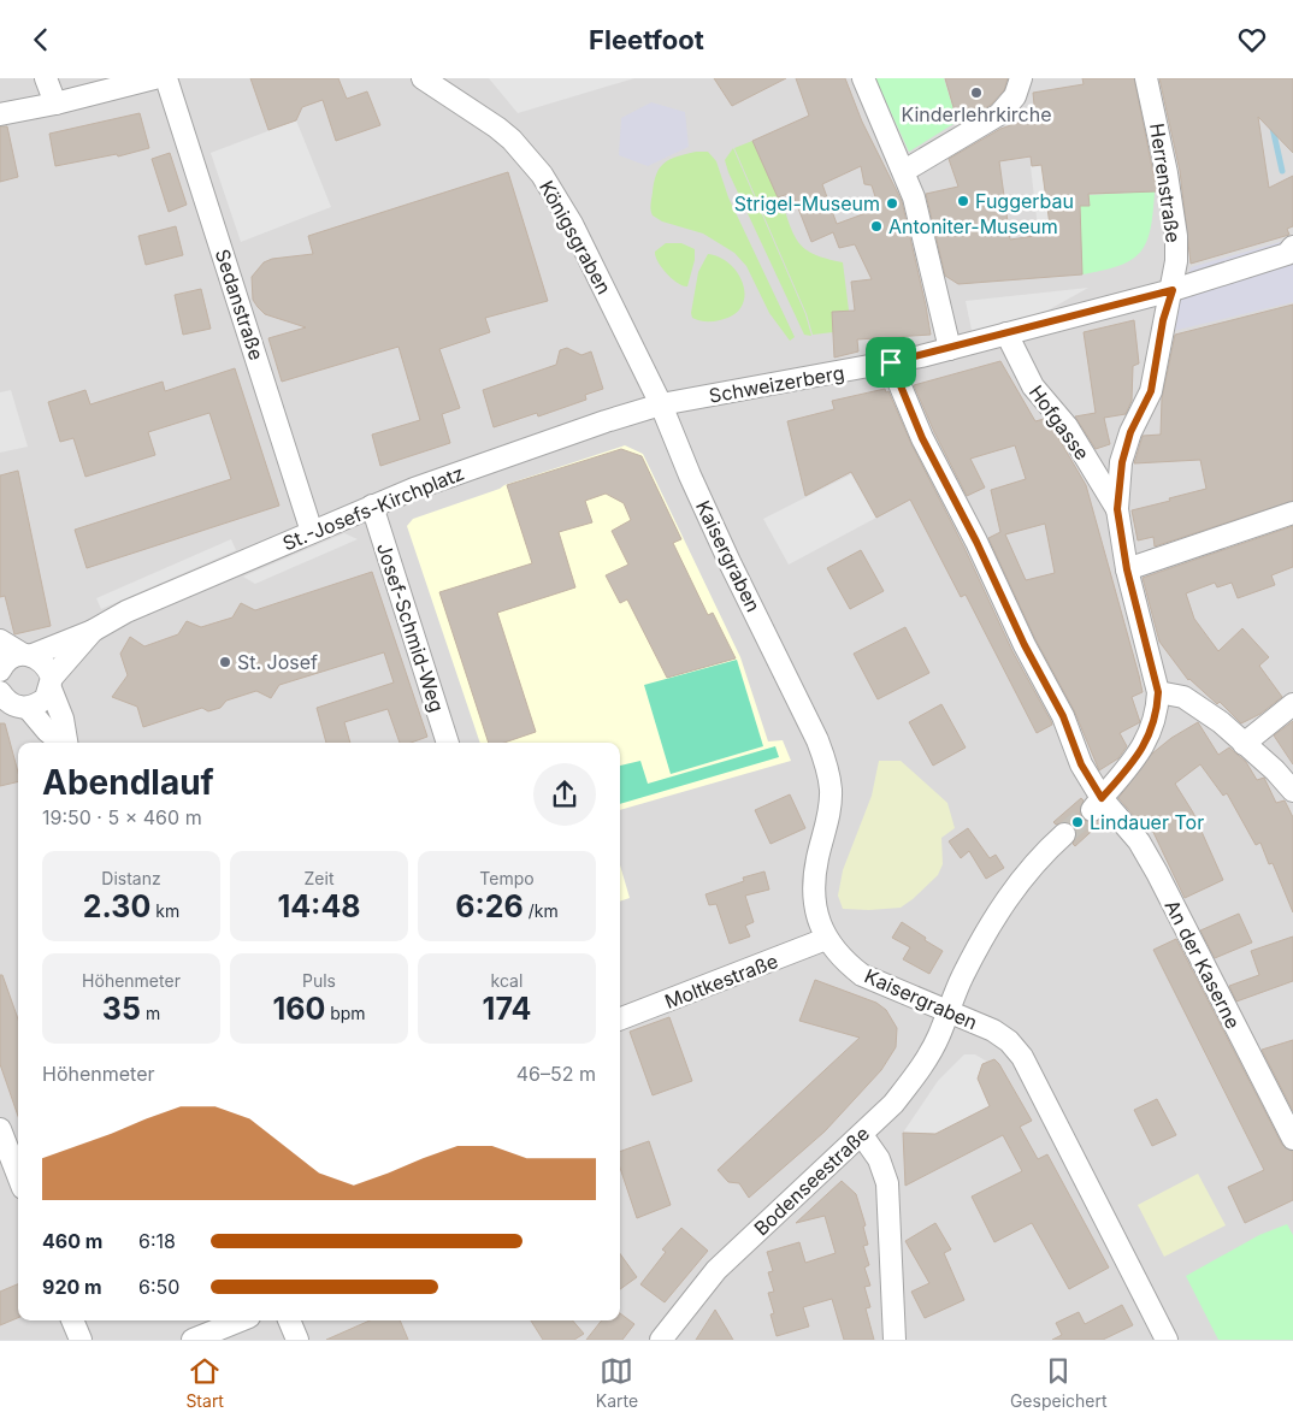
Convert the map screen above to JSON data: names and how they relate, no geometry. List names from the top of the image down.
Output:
{
  "streets": {
    "street": [
      "Herrenstraße",
      "Königsgraben",
      "Sedanstraße",
      "Schweizerberg",
      "Hofgasse",
      "St.-Josefs-Kirchplatz",
      "Kaisergraben",
      "Josef-Schmid-Weg",
      "An der Kaserne",
      "Moltkestraße",
      "Bodenseestraße"
    ]
  },
  "crossings": [
    ["Herrenstraße", "Schweizerberg"],
    ["Herrenstraße", "Hofgasse"],
    ["Königsgraben", "Schweizerberg"],
    ["Königsgraben", "St.-Josefs-Kirchplatz"],
    ["Königsgraben", "Kaisergraben"],
    ["Sedanstraße", "St.-Josefs-Kirchplatz"],
    ["Schweizerberg", "Hofgasse"],
    ["Schweizerberg", "St.-Josefs-Kirchplatz"],
    ["Schweizerberg", "Kaisergraben"],
    ["Schweizerberg", "An der Kaserne"],
    ["St.-Josefs-Kirchplatz", "Kaisergraben"],
    ["St.-Josefs-Kirchplatz", "Josef-Schmid-Weg"],
    ["Kaisergraben", "Moltkestraße"],
    ["Kaisergraben", "Bodenseestraße"]
  ],
  "places": [
    "Kinderlehrkirche",
    "Fuggerbau",
    "Strigel-Museum",
    "Antoniter-Museum",
    "St. Josef",
    "Lindauer Tor"
  ],
  "page": {
    "header": "Fleetfoot",
    "heading": ["Abendlauf", "19:50 · 5 × 460 m"],
    "stats": [
      ["Distanz", "2.30 km"],
      ["Zeit", "14:48"],
      ["Tempo", "6:26 /km"],
      ["Höhenmeter", "35 m"],
      ["Puls", "160 bpm"],
      ["kcal", "174"]
    ],
    "chart": ["Höhenmeter", "46–52 m"],
    "list": [
      {
        "name": "460 m",
        "note": "6:18"
      },
      {
        "name": "920 m",
        "note": "6:50"
      }
    ],
    "tabs": ["Start", "Karte", "Gespeichert"]
  }
}
